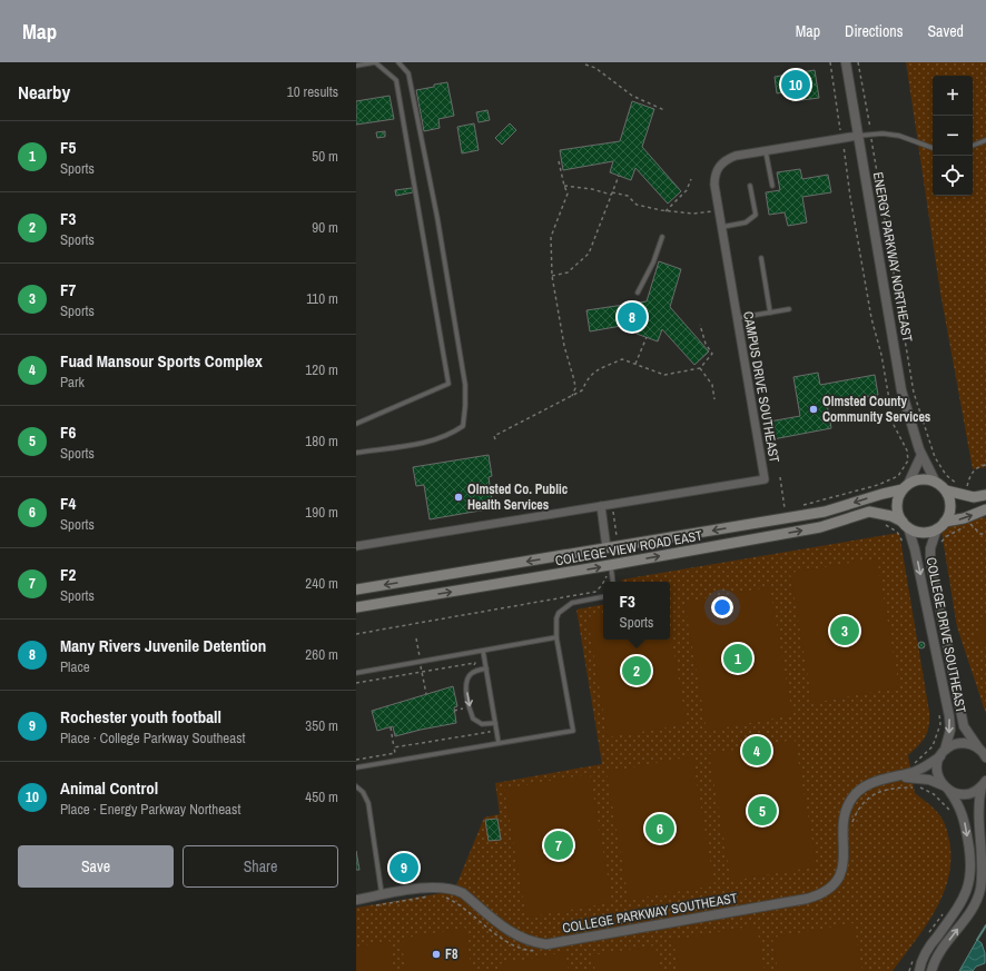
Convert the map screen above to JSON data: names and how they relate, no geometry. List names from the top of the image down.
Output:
{
  "streets": {
    "main road": ["COLLEGE VIEW ROAD EAST"],
    "street": [
      "ENERGY PARKWAY NORTHEAST",
      "CAMPUS DRIVE SOUTHEAST",
      "COLLEGE DRIVE SOUTHEAST",
      "COLLEGE PARKWAY SOUTHEAST"
    ]
  },
  "crossings": [
    ["ENERGY PARKWAY NORTHEAST", "CAMPUS DRIVE SOUTHEAST"],
    ["ENERGY PARKWAY NORTHEAST", "COLLEGE VIEW ROAD EAST"],
    ["ENERGY PARKWAY NORTHEAST", "COLLEGE DRIVE SOUTHEAST"],
    ["COLLEGE VIEW ROAD EAST", "COLLEGE DRIVE SOUTHEAST"],
    ["COLLEGE DRIVE SOUTHEAST", "COLLEGE PARKWAY SOUTHEAST"]
  ],
  "places": ["Olmsted County Community Services", "Olmsted Co. Public Health Services", "F8"],
  "page": {
    "header": "Map",
    "nav": ["Map", "Directions", "Saved"],
    "heading": ["Nearby", "10 results"],
    "pins": [
      "10",
      "8",
      "3",
      "1",
      "2",
      "4",
      "5",
      "6",
      "7",
      "9"
    ],
    "map_buttons": ["+", "−"],
    "list": [
      {
        "mark": "1",
        "name": "F5",
        "note": "Sports",
        "value": "50 m"
      },
      {
        "mark": "2",
        "name": "F3",
        "note": "Sports",
        "value": "90 m"
      },
      {
        "mark": "3",
        "name": "F7",
        "note": "Sports",
        "value": "110 m"
      },
      {
        "mark": "4",
        "name": "Fuad Mansour Sports Complex",
        "note": "Park",
        "value": "120 m"
      },
      {
        "mark": "5",
        "name": "F6",
        "note": "Sports",
        "value": "180 m"
      },
      {
        "mark": "6",
        "name": "F4",
        "note": "Sports",
        "value": "190 m"
      },
      {
        "mark": "7",
        "name": "F2",
        "note": "Sports",
        "value": "240 m"
      },
      {
        "mark": "8",
        "name": "Many Rivers Juvenile Detention",
        "note": "Place",
        "value": "260 m"
      },
      {
        "mark": "9",
        "name": "Rochester youth football",
        "note": "Place · College Parkway Southeast",
        "value": "350 m"
      },
      {
        "mark": "10",
        "name": "Animal Control",
        "note": "Place · Energy Parkway Northeast",
        "value": "450 m"
      }
    ],
    "popup": ["F3", "Sports"],
    "buttons": ["Save", "Share"]
  }
}
